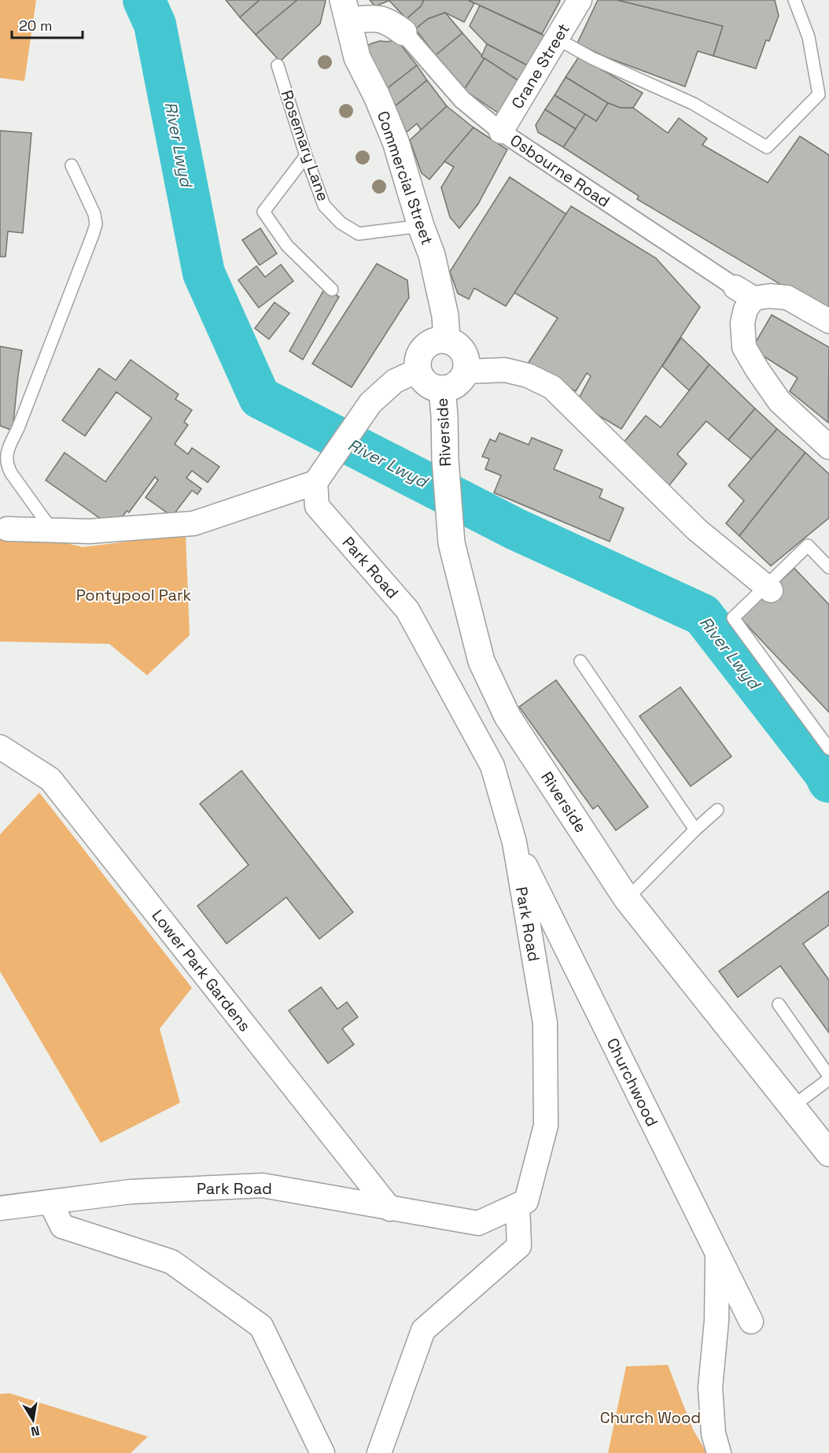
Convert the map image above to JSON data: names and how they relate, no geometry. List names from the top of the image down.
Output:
{
  "streets": {
    "street": [
      "Crane Street",
      "Osbourne Road",
      "Commercial Street",
      "Riverside",
      "Park Road",
      "Lower Park Gardens",
      "Churchwood"
    ],
    "lane": ["Rosemary Lane"]
  },
  "crossings": [
    ["Crane Street", "Osbourne Road"],
    ["Rosemary Lane", "Commercial Street"],
    ["Osbourne Road", "Commercial Street"],
    ["Commercial Street", "Riverside"],
    ["Park Road", "Lower Park Gardens"],
    ["Park Road", "Churchwood"]
  ],
  "water": ["River Lwyd"],
  "parks": ["Pontypool Park", "Church Wood"],
  "scale_bar": "20 m",
  "north": "bottom"
}
